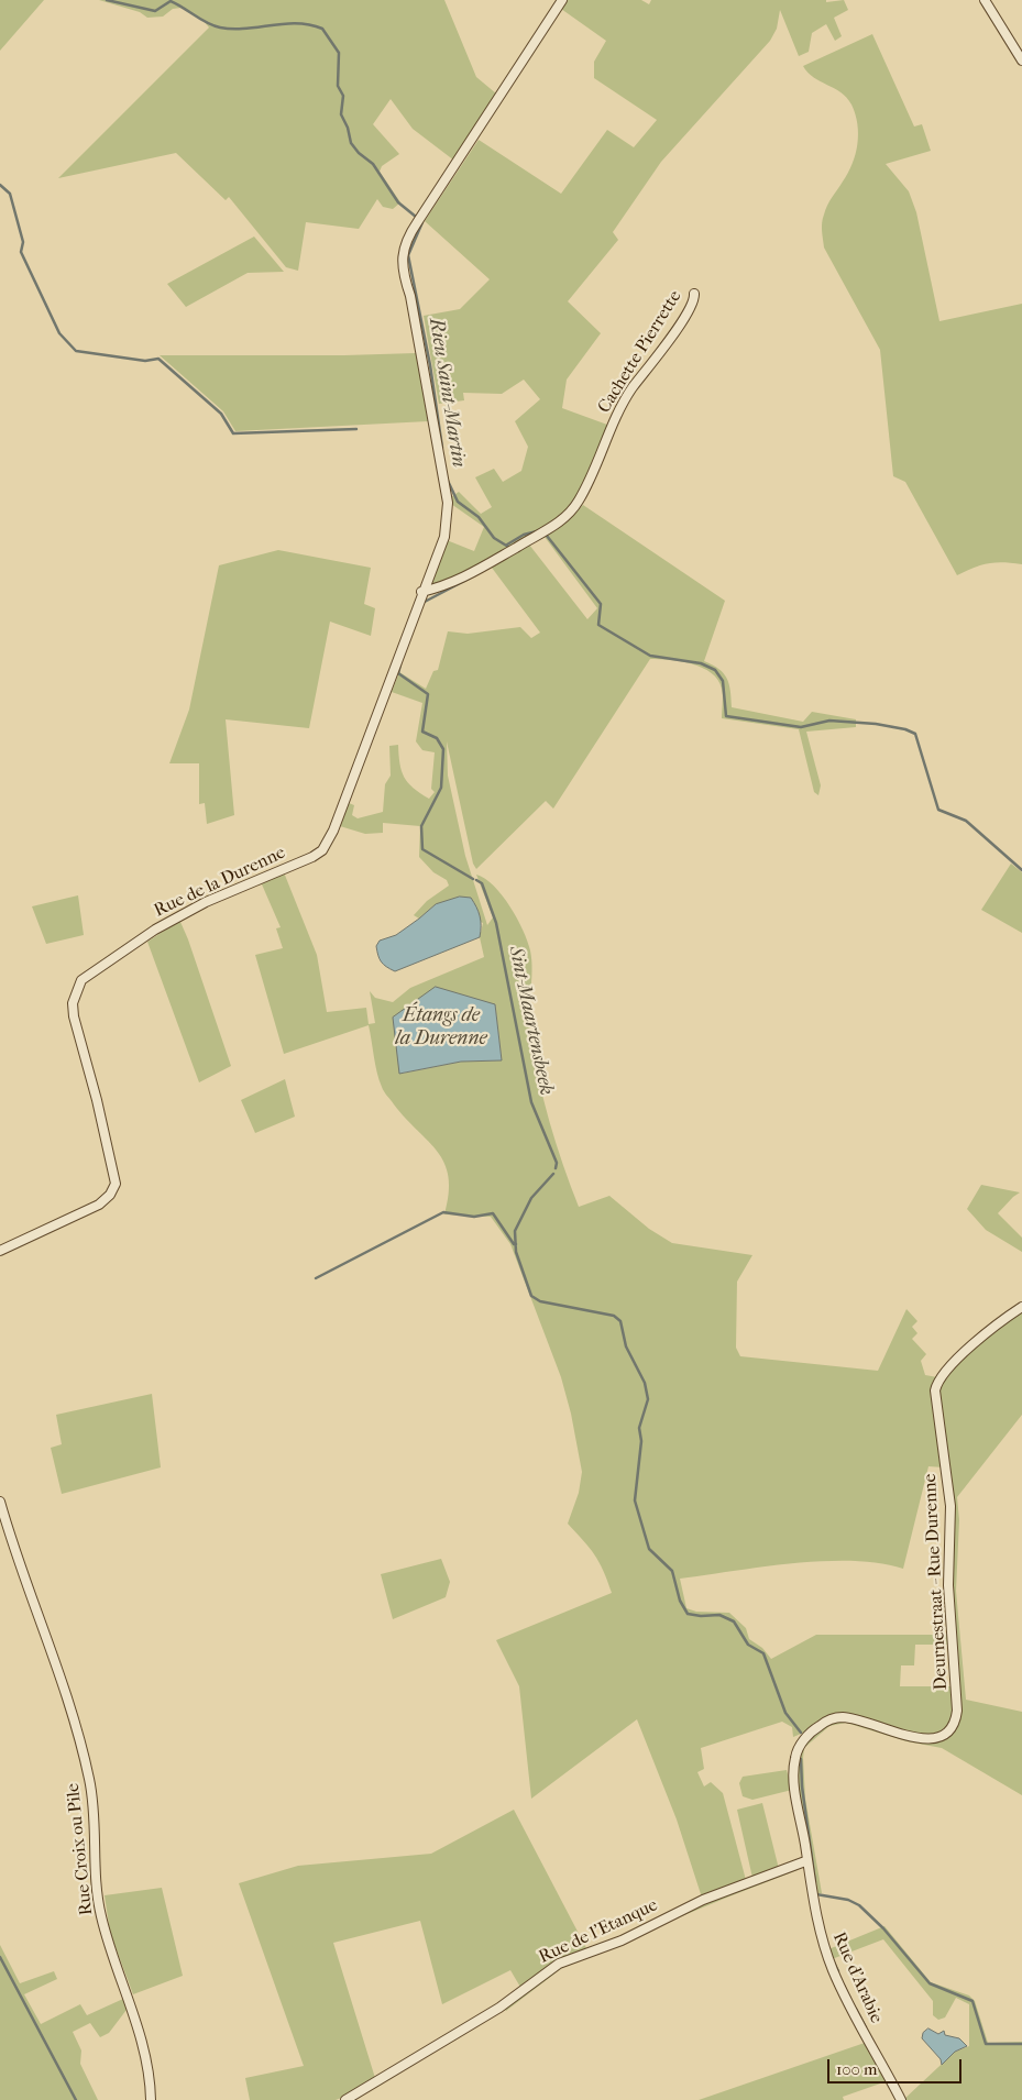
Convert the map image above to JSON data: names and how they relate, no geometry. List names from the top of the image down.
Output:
{
  "streets": {
    "street": [
      "Cachette Pierrette",
      "Rue de la Durenne",
      "Deurnestraat - Rue Durenne",
      "Rue Croix ou Pile",
      "Rue de l'Etanque",
      "Rue d'Arabie"
    ]
  },
  "crossings": [
    ["Cachette Pierrette", "Rue de la Durenne"],
    ["Deurnestraat - Rue Durenne", "Rue de l'Etanque"],
    ["Deurnestraat - Rue Durenne", "Rue d'Arabie"],
    ["Rue de l'Etanque", "Rue d'Arabie"]
  ],
  "water": ["Rieu Saint-Martin", "Étangs de la Durenne", "Sint-Maartensbeek"],
  "scale_bar": "100 m"
}
